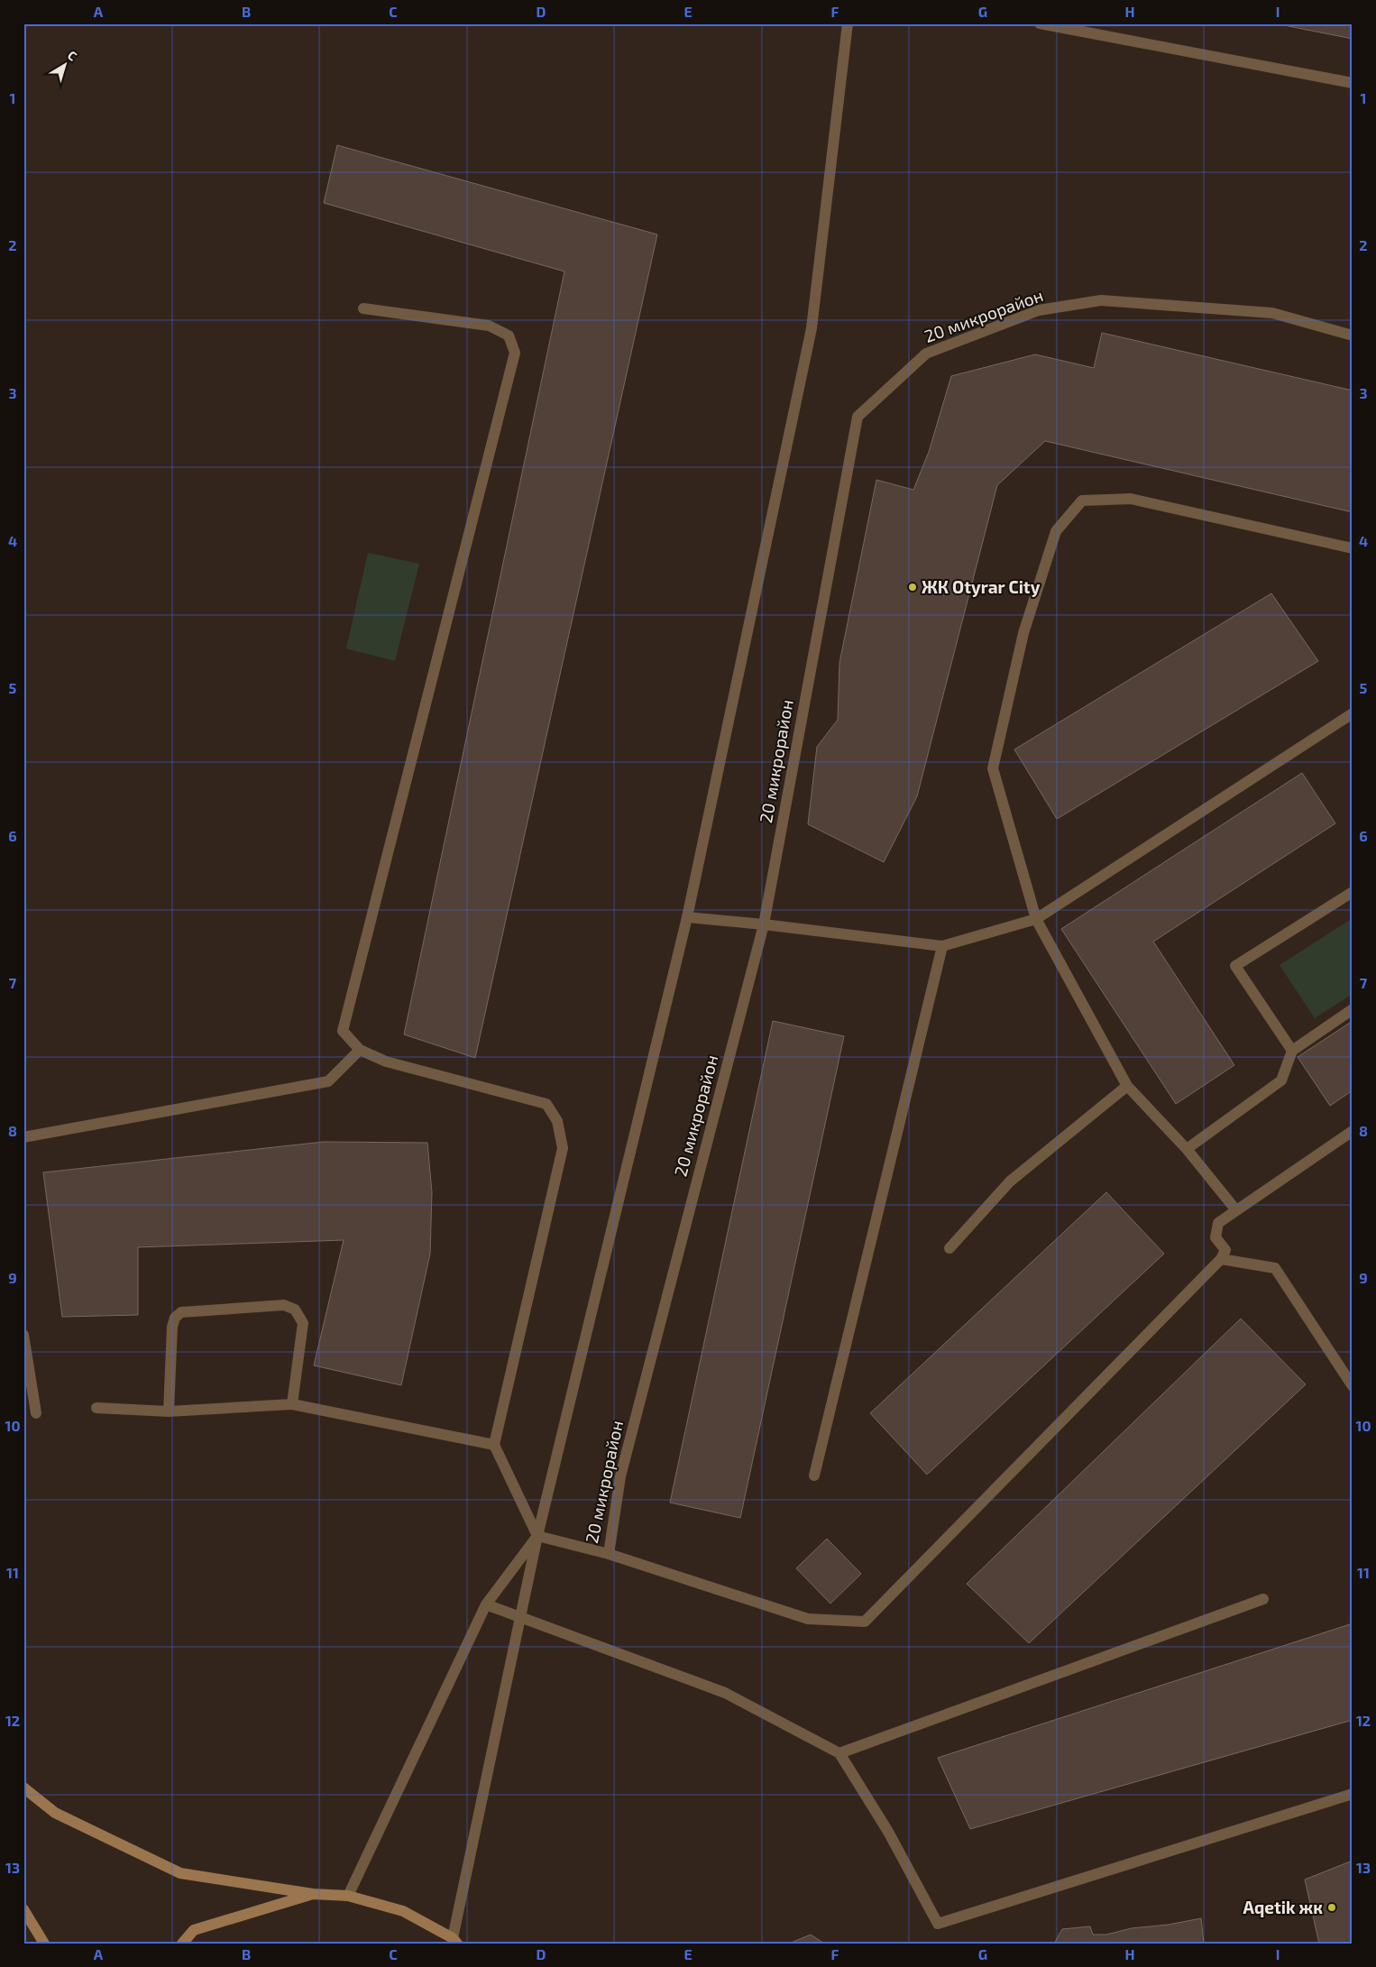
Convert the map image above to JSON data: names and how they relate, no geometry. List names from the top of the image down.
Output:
{
  "streets": {
    "street": ["20 микрорайон"]
  },
  "places": ["ЖК Otyrar City", "Aqetik жк"],
  "north": "top right",
  "grid": {
    "columns": [
      "A",
      "B",
      "C",
      "D",
      "E",
      "F",
      "G",
      "H",
      "I"
    ],
    "rows": [
      "1",
      "2",
      "3",
      "4",
      "5",
      "6",
      "7",
      "8",
      "9",
      "10",
      "11",
      "12",
      "13"
    ]
  }
}
